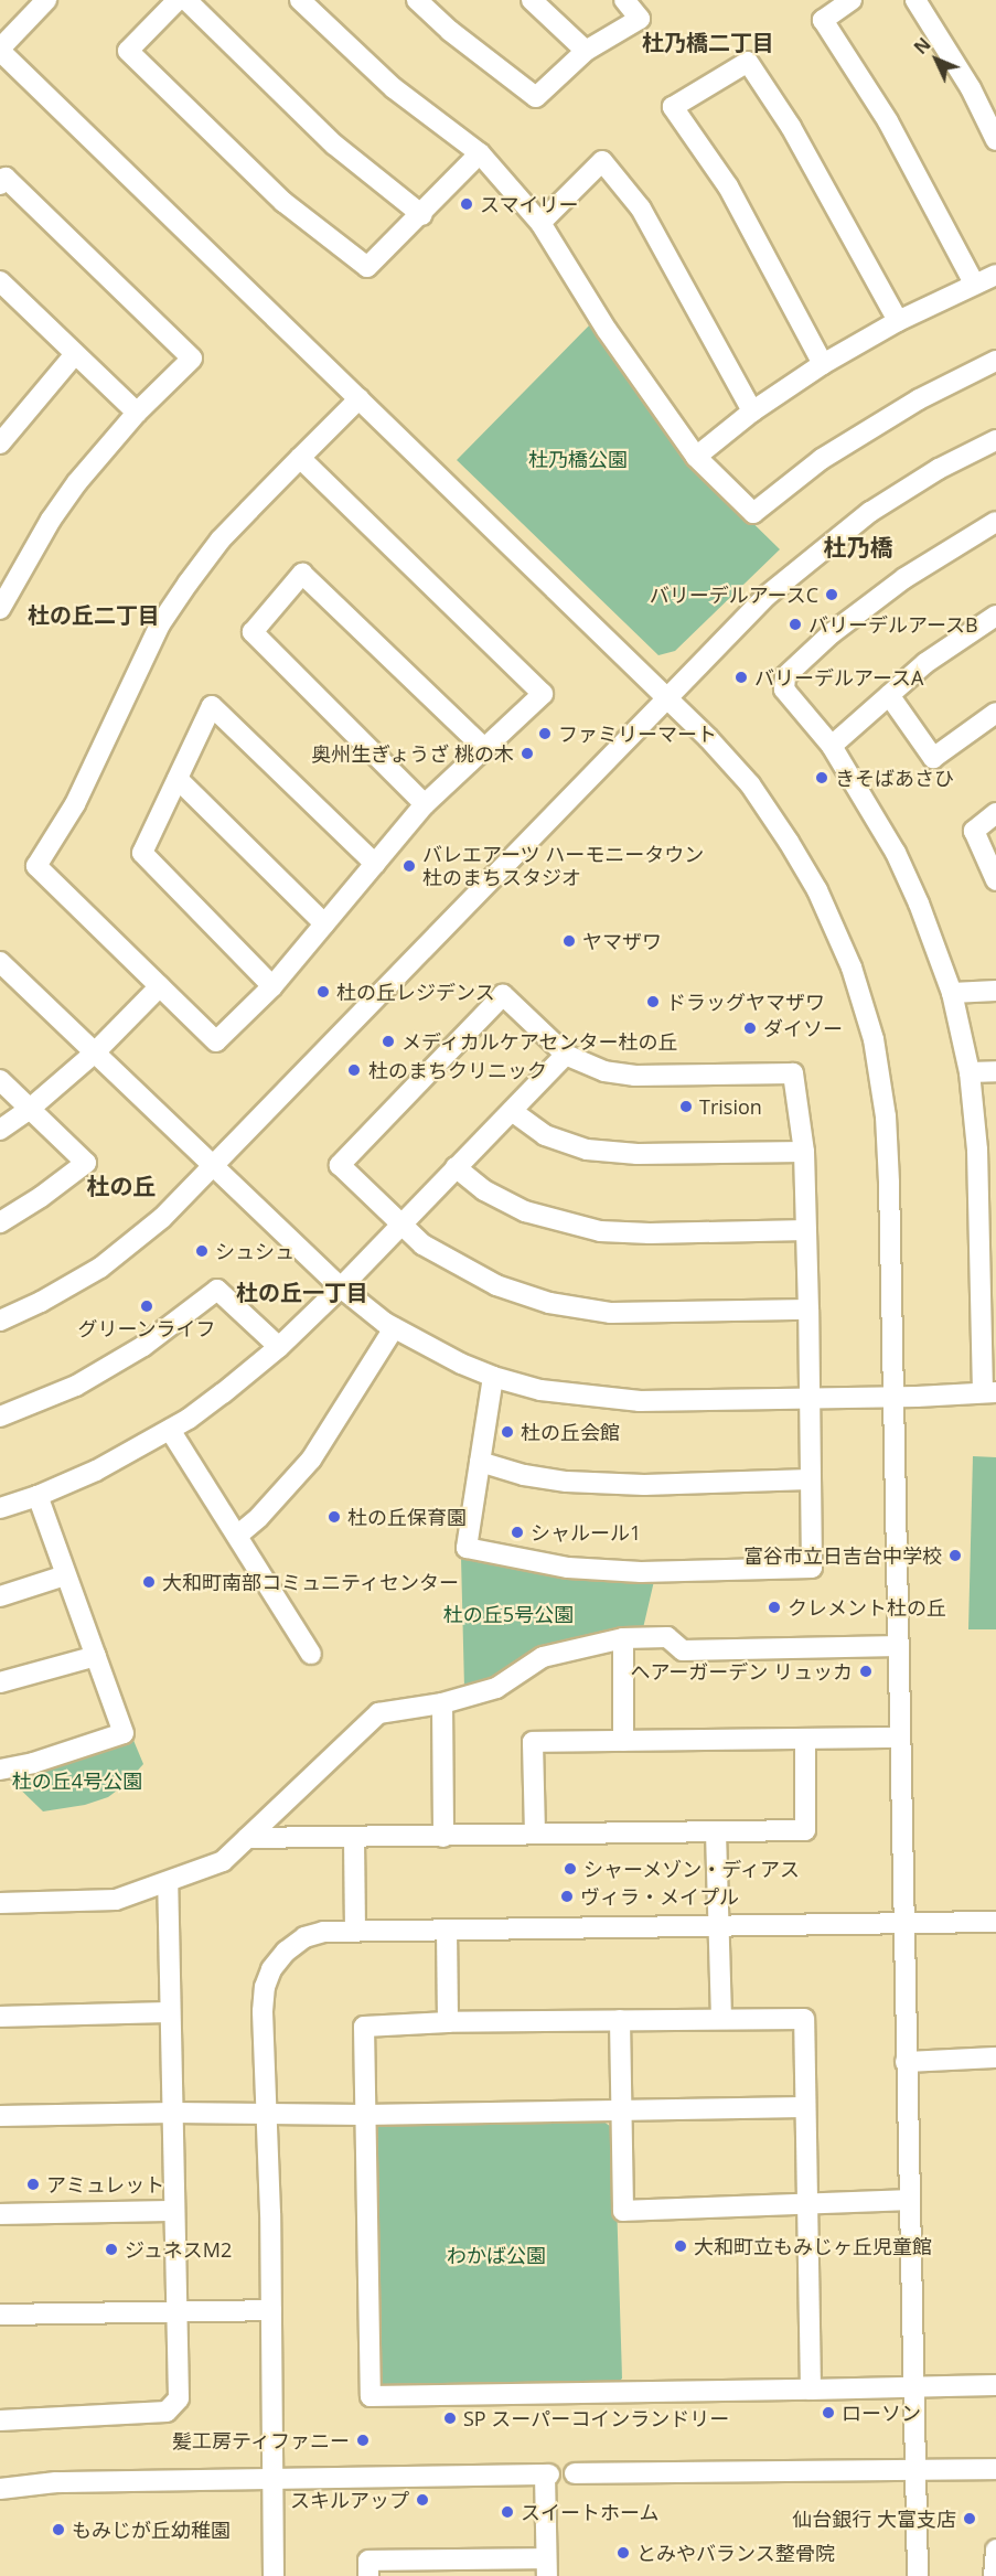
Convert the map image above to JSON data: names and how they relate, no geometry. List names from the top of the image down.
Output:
{
  "districts": [
    "杜乃橋二丁目",
    "杜乃橋",
    "杜の丘二丁目",
    "杜の丘",
    "杜の丘一丁目"
  ],
  "parks": [
    "杜乃橋公園",
    "杜の丘5号公園",
    "杜の丘4号公園",
    "わかば公園"
  ],
  "places": [
    "スマイリー",
    "バリーデルアースC",
    "バリーデルアースB",
    "バリーデルアースA",
    "ファミリーマート",
    "奥州生ぎょうざ 桃の木",
    "きそばあさひ",
    "バレエアーツ ハーモニータウン 杜のまちスタジオ",
    "ヤマザワ",
    "杜の丘レジデンス",
    "ドラッグヤマザワ",
    "ダイソー",
    "メディカルケアセンター杜の丘",
    "杜のまちクリニック",
    "Trision",
    "シュシュ",
    "グリーンライフ",
    "杜の丘会館",
    "杜の丘保育園",
    "シャルール1",
    "富谷市立日吉台中学校",
    "大和町南部コミュニティセンター",
    "クレメント杜の丘",
    "ヘアーガーデン リュッカ",
    "シャーメゾン・ディアス",
    "ヴィラ・メイプル",
    "アミュレット",
    "大和町立もみじヶ丘児童館",
    "ジュネスM2",
    "ローソン",
    "SP スーパーコインランドリー",
    "髪工房ティファニー",
    "スキルアップ",
    "スイートホーム",
    "仙台銀行 大富支店",
    "もみじが丘幼稚園",
    "とみやバランス整骨院"
  ],
  "north": "top left"
}
